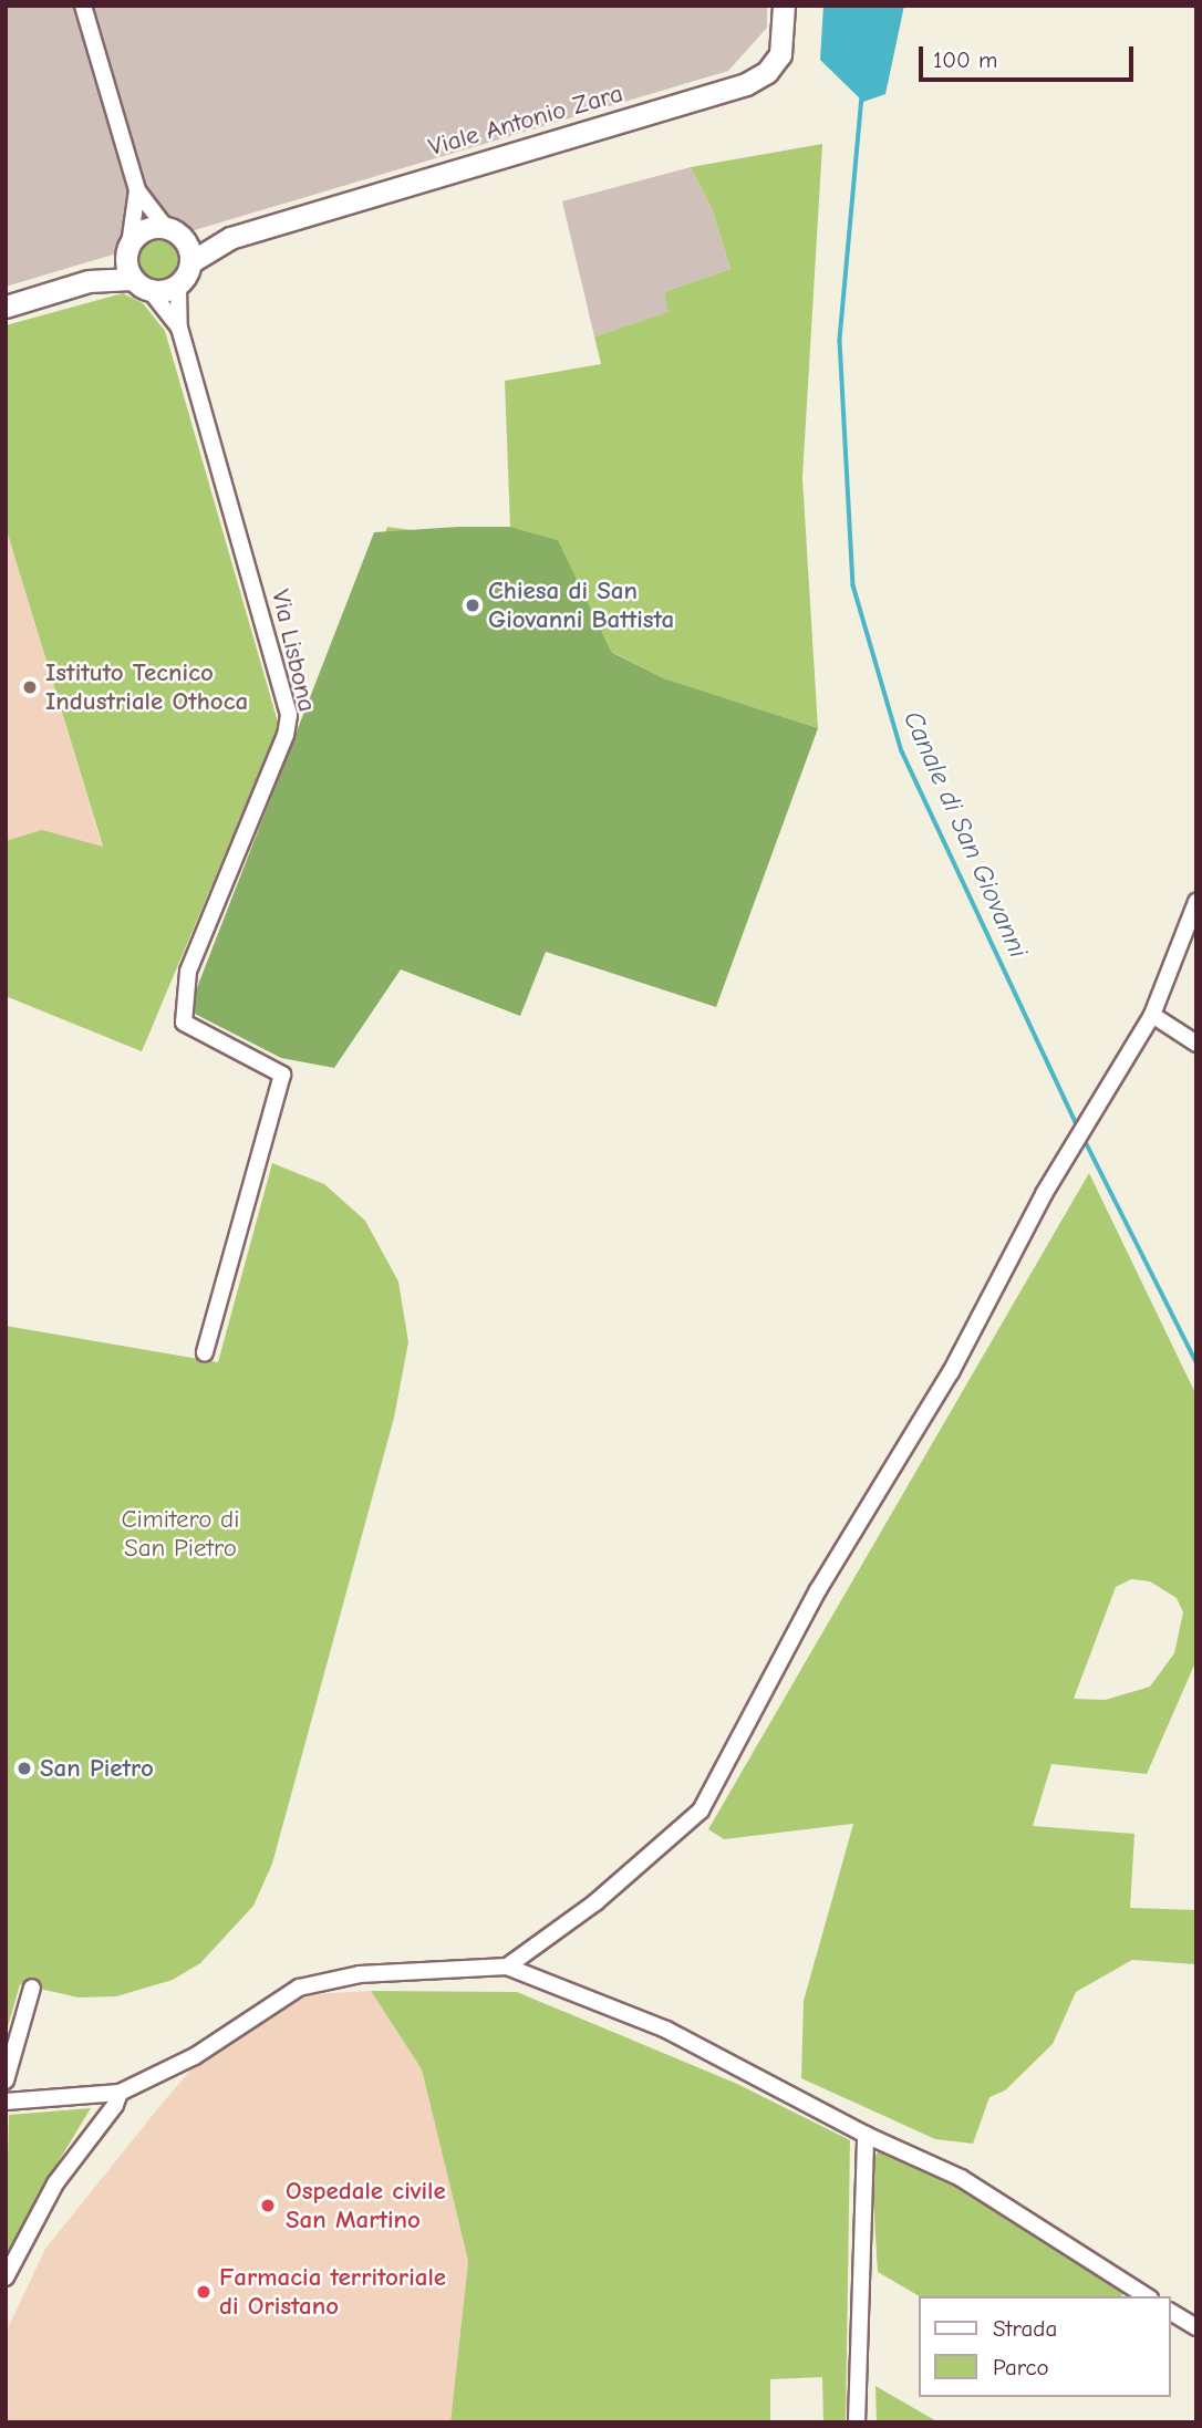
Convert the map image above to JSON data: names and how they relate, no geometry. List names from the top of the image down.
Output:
{
  "streets": {
    "main road": ["Viale Antonio Zara"],
    "street": ["Via Lisbona"]
  },
  "crossings": [
    ["Viale Antonio Zara", "Via Lisbona"]
  ],
  "water": ["Canale di San Giovanni"],
  "parks": ["Cimitero di San Pietro"],
  "places": [
    "Chiesa di San Giovanni Battista",
    "Istituto Tecnico Industriale Othoca",
    "San Pietro",
    "Ospedale civile San Martino",
    "Farmacia territoriale di Oristano"
  ],
  "legend": ["Strada", "Parco"],
  "scale_bar": "100 m"
}
